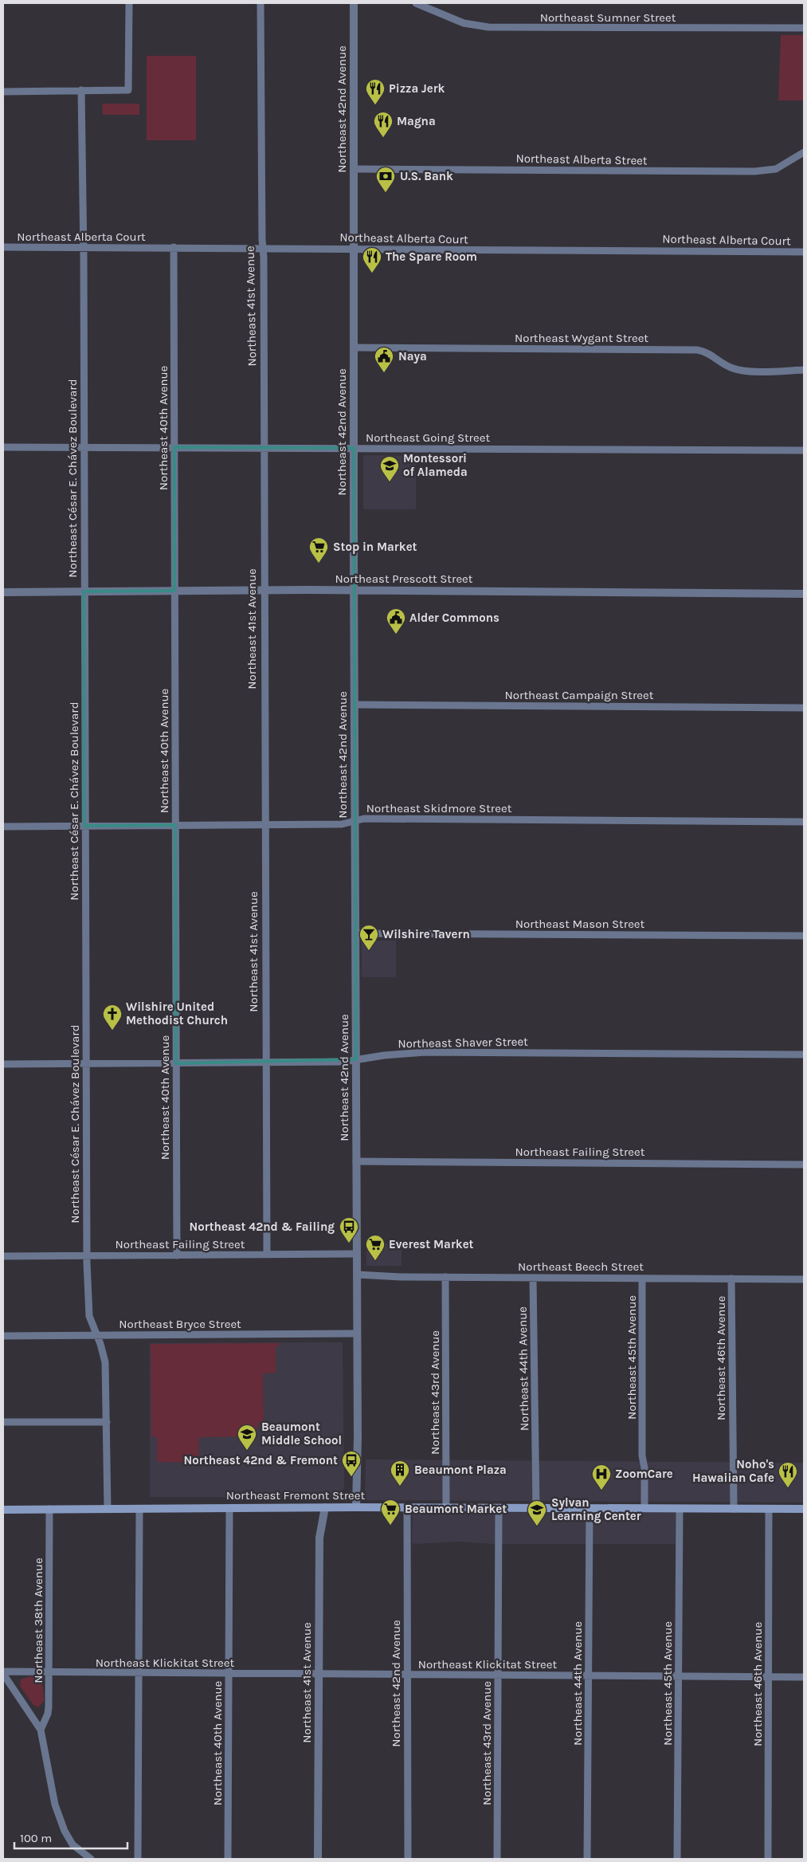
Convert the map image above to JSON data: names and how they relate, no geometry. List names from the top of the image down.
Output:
{
  "streets": {
    "main road": ["Northeast Fremont Street"],
    "street": [
      "Northeast Sumner Street",
      "Northeast 42nd Avenue",
      "Northeast Alberta Street",
      "Northeast Alberta Court",
      "Northeast 41st Avenue",
      "Northeast Wygant Street",
      "Northeast 40th Avenue",
      "Northeast Going Street",
      "Northeast César E. Chávez Boulevard",
      "Northeast Prescott Street",
      "Northeast Campaign Street",
      "Northeast Skidmore Street",
      "Northeast Mason Street",
      "Northeast Shaver Street",
      "Northeast Failing Street",
      "Northeast Beech Street",
      "Northeast Bryce Street",
      "Northeast 45th Avenue",
      "Northeast 46th Avenue",
      "Northeast 44th Avenue",
      "Northeast 43rd Avenue",
      "Northeast 38th Avenue",
      "Northeast Klickitat Street"
    ]
  },
  "crossings": [
    ["Northeast 42nd Avenue", "Northeast Alberta Street"],
    ["Northeast 42nd Avenue", "Northeast Alberta Court"],
    ["Northeast 42nd Avenue", "Northeast Wygant Street"],
    ["Northeast 42nd Avenue", "Northeast Going Street"],
    ["Northeast 42nd Avenue", "Northeast Prescott Street"],
    ["Northeast 42nd Avenue", "Northeast Campaign Street"],
    ["Northeast 42nd Avenue", "Northeast Skidmore Street"],
    ["Northeast 42nd Avenue", "Northeast Mason Street"],
    ["Northeast 42nd Avenue", "Northeast Shaver Street"],
    ["Northeast 42nd Avenue", "Northeast Failing Street"],
    ["Northeast 42nd Avenue", "Northeast Beech Street"],
    ["Northeast 42nd Avenue", "Northeast Bryce Street"],
    ["Northeast 42nd Avenue", "Northeast Fremont Street"],
    ["Northeast 42nd Avenue", "Northeast Klickitat Street"],
    ["Northeast Alberta Court", "Northeast 41st Avenue"],
    ["Northeast Alberta Court", "Northeast 40th Avenue"],
    ["Northeast Alberta Court", "Northeast César E. Chávez Boulevard"],
    ["Northeast 41st Avenue", "Northeast Going Street"],
    ["Northeast 41st Avenue", "Northeast Prescott Street"],
    ["Northeast 41st Avenue", "Northeast Skidmore Street"],
    ["Northeast 41st Avenue", "Northeast Shaver Street"],
    ["Northeast 41st Avenue", "Northeast Failing Street"],
    ["Northeast 41st Avenue", "Northeast Fremont Street"],
    ["Northeast 41st Avenue", "Northeast Klickitat Street"],
    ["Northeast 40th Avenue", "Northeast Going Street"],
    ["Northeast 40th Avenue", "Northeast Prescott Street"],
    ["Northeast 40th Avenue", "Northeast Skidmore Street"],
    ["Northeast 40th Avenue", "Northeast Shaver Street"],
    ["Northeast 40th Avenue", "Northeast Failing Street"],
    ["Northeast 40th Avenue", "Northeast Fremont Street"],
    ["Northeast 40th Avenue", "Northeast Klickitat Street"],
    ["Northeast Going Street", "Northeast César E. Chávez Boulevard"],
    ["Northeast César E. Chávez Boulevard", "Northeast Prescott Street"],
    ["Northeast César E. Chávez Boulevard", "Northeast Skidmore Street"],
    ["Northeast César E. Chávez Boulevard", "Northeast Shaver Street"],
    ["Northeast César E. Chávez Boulevard", "Northeast Failing Street"],
    ["Northeast César E. Chávez Boulevard", "Northeast Bryce Street"],
    ["Northeast César E. Chávez Boulevard", "Northeast Fremont Street"],
    ["Northeast Beech Street", "Northeast 45th Avenue"],
    ["Northeast Beech Street", "Northeast 46th Avenue"],
    ["Northeast Beech Street", "Northeast 44th Avenue"],
    ["Northeast Beech Street", "Northeast 43rd Avenue"],
    ["Northeast 45th Avenue", "Northeast Fremont Street"],
    ["Northeast 45th Avenue", "Northeast Klickitat Street"],
    ["Northeast 46th Avenue", "Northeast Fremont Street"],
    ["Northeast 46th Avenue", "Northeast Klickitat Street"],
    ["Northeast 44th Avenue", "Northeast Fremont Street"],
    ["Northeast 44th Avenue", "Northeast Klickitat Street"],
    ["Northeast 43rd Avenue", "Northeast Fremont Street"],
    ["Northeast 43rd Avenue", "Northeast Klickitat Street"],
    ["Northeast Fremont Street", "Northeast 38th Avenue"],
    ["Northeast 38th Avenue", "Northeast Klickitat Street"]
  ],
  "places": {
    "restaurant": [
      "Pizza Jerk",
      "Magna",
      "The Spare Room",
      "Noho's Hawaiian Cafe"
    ],
    "bank": ["U.S. Bank"],
    "public building": ["Naya", "Alder Commons"],
    "school or university": ["Montessori of Alameda", "Beaumont Middle School", "Sylvan Learning Center"],
    "supermarket": ["Stop in Market", "Everest Market", "Beaumont Market"],
    "bar": ["Wilshire Tavern"],
    "church": ["Wilshire United Methodist Church"],
    "bus stop": ["Northeast 42nd & Failing", "Northeast 42nd & Fremont"],
    "building": ["Beaumont Plaza"],
    "hospital": ["ZoomCare"]
  },
  "scale_bar": "100 m"
}
